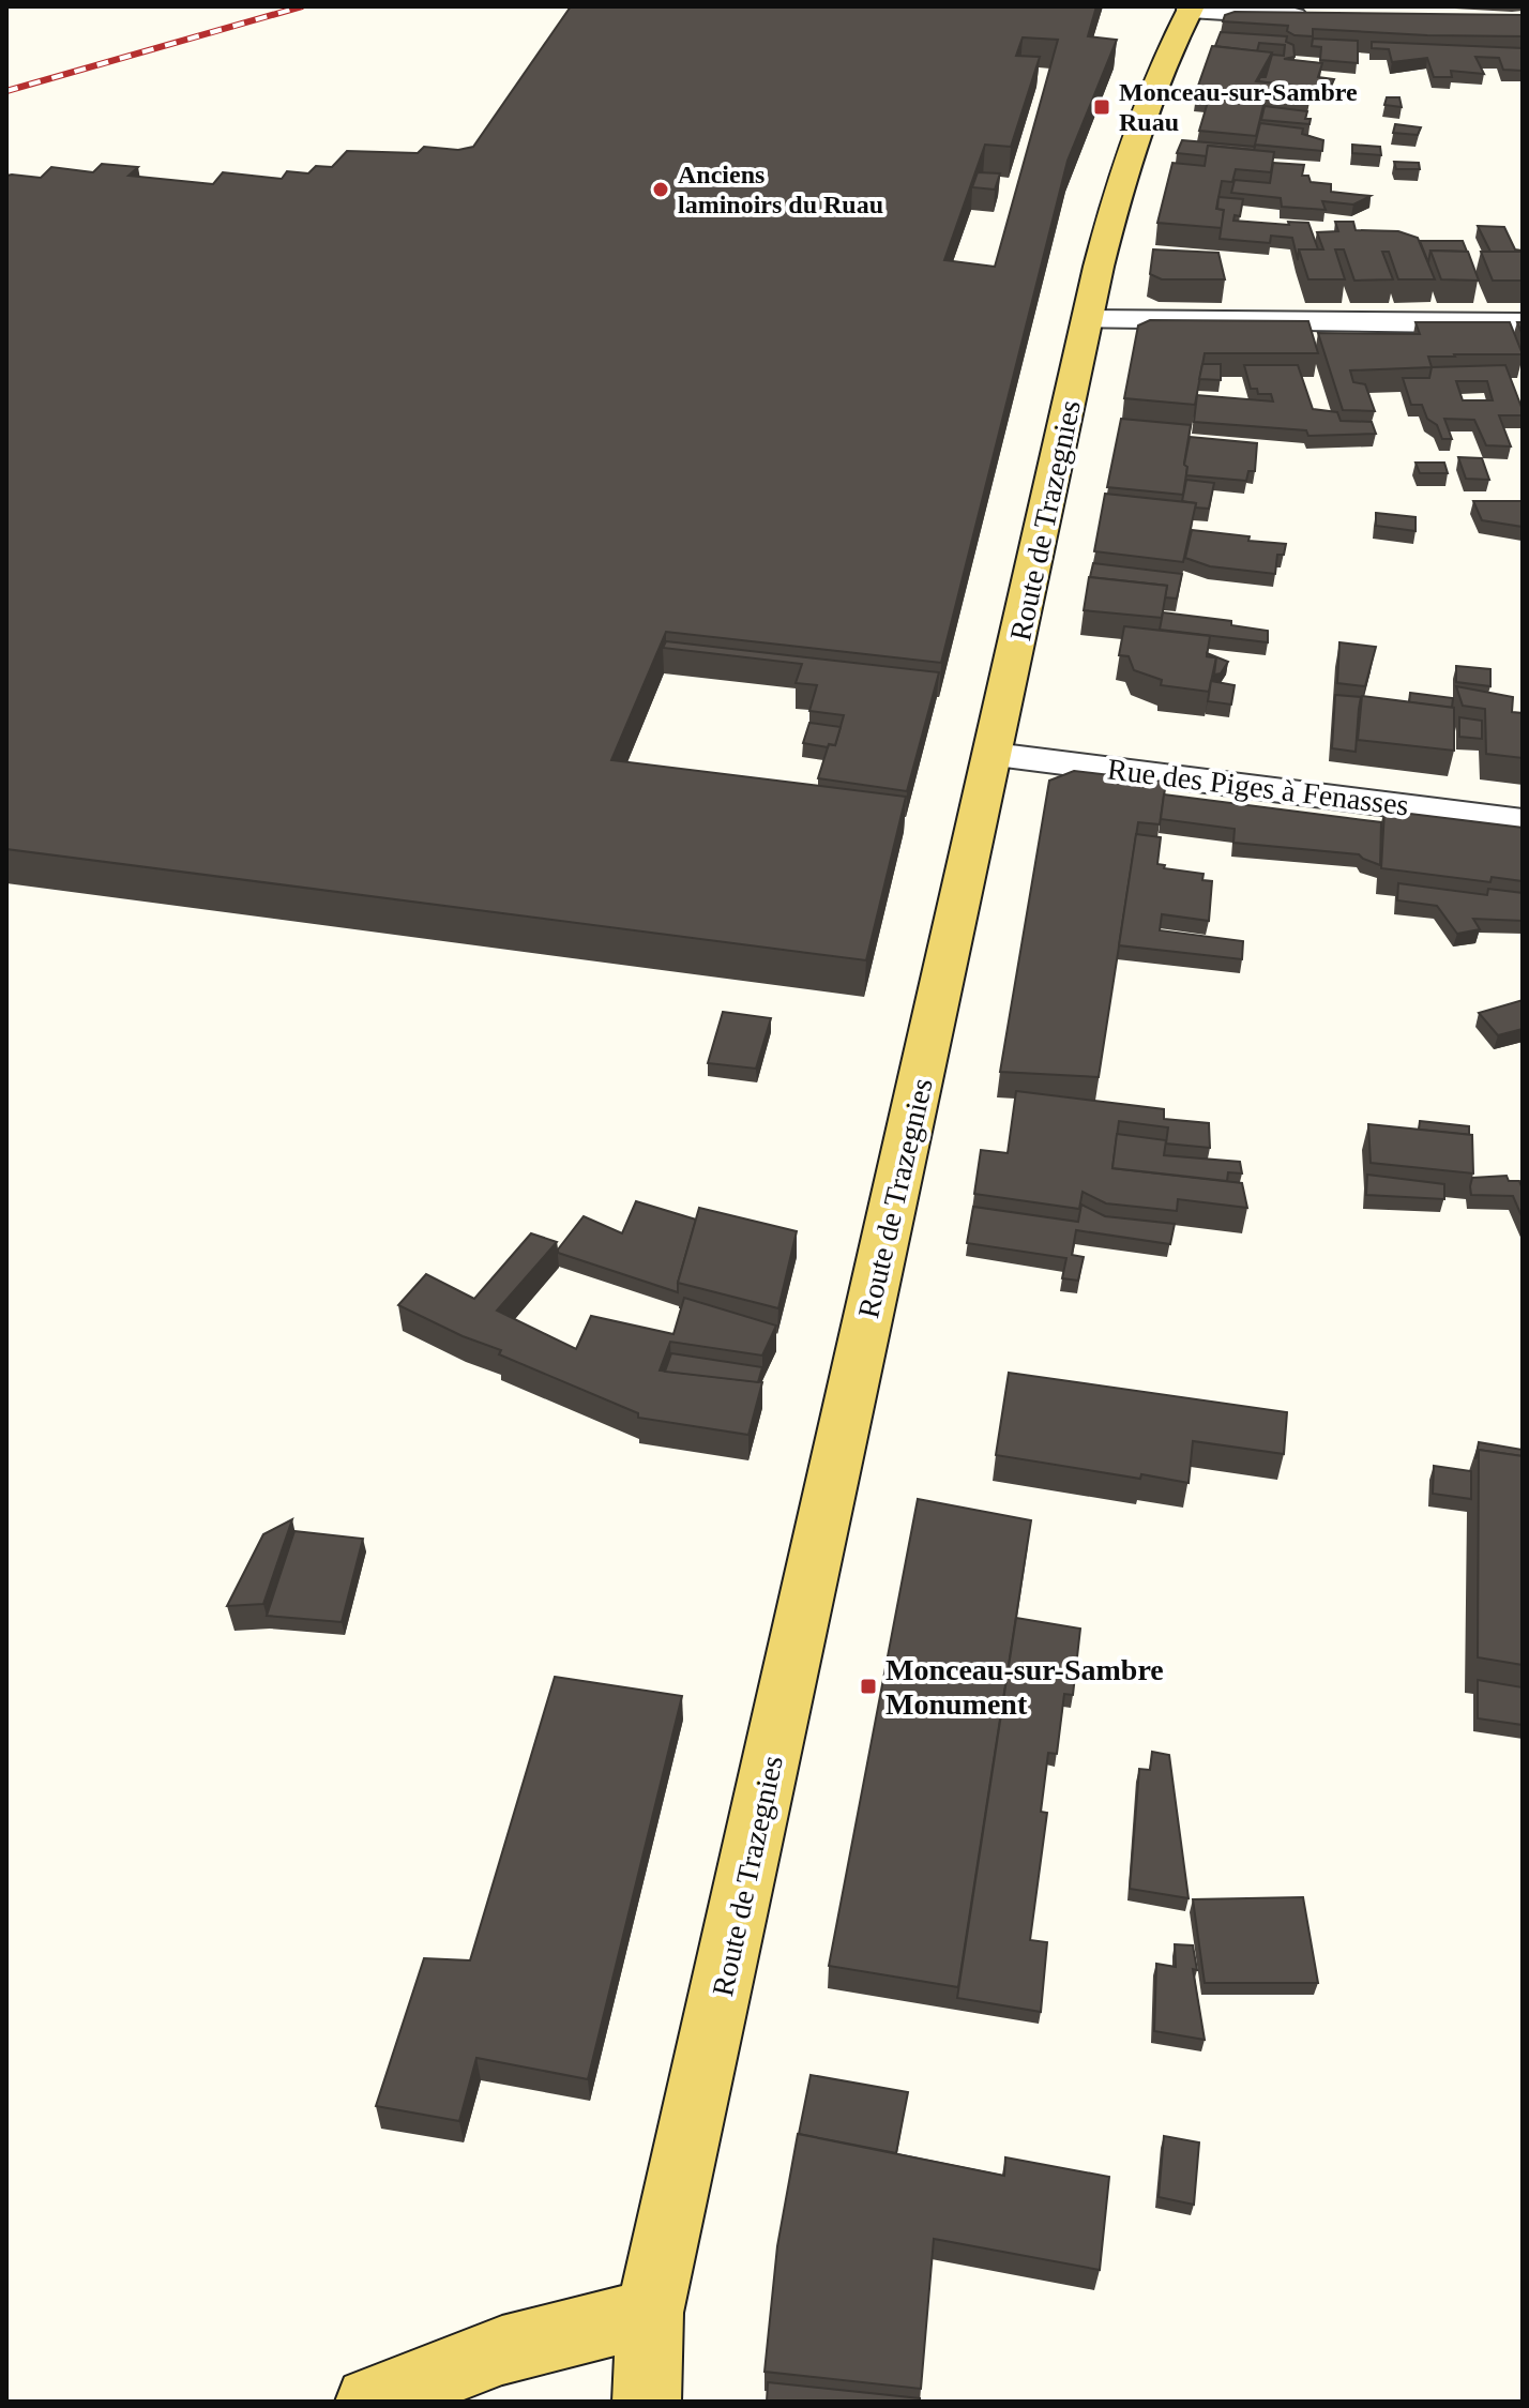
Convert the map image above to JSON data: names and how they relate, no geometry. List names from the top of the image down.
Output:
{
  "streets": {
    "main road": ["Route de Trazegnies"],
    "street": ["Rue des Piges à Fenasses"]
  },
  "crossings": [
    ["Route de Trazegnies", "Rue des Piges à Fenasses"]
  ],
  "places": {
    "transit": ["Monceau-sur-Sambre Ruau", "Monceau-sur-Sambre Monument"],
    "other": ["Anciens laminoirs du Ruau"]
  }
}
